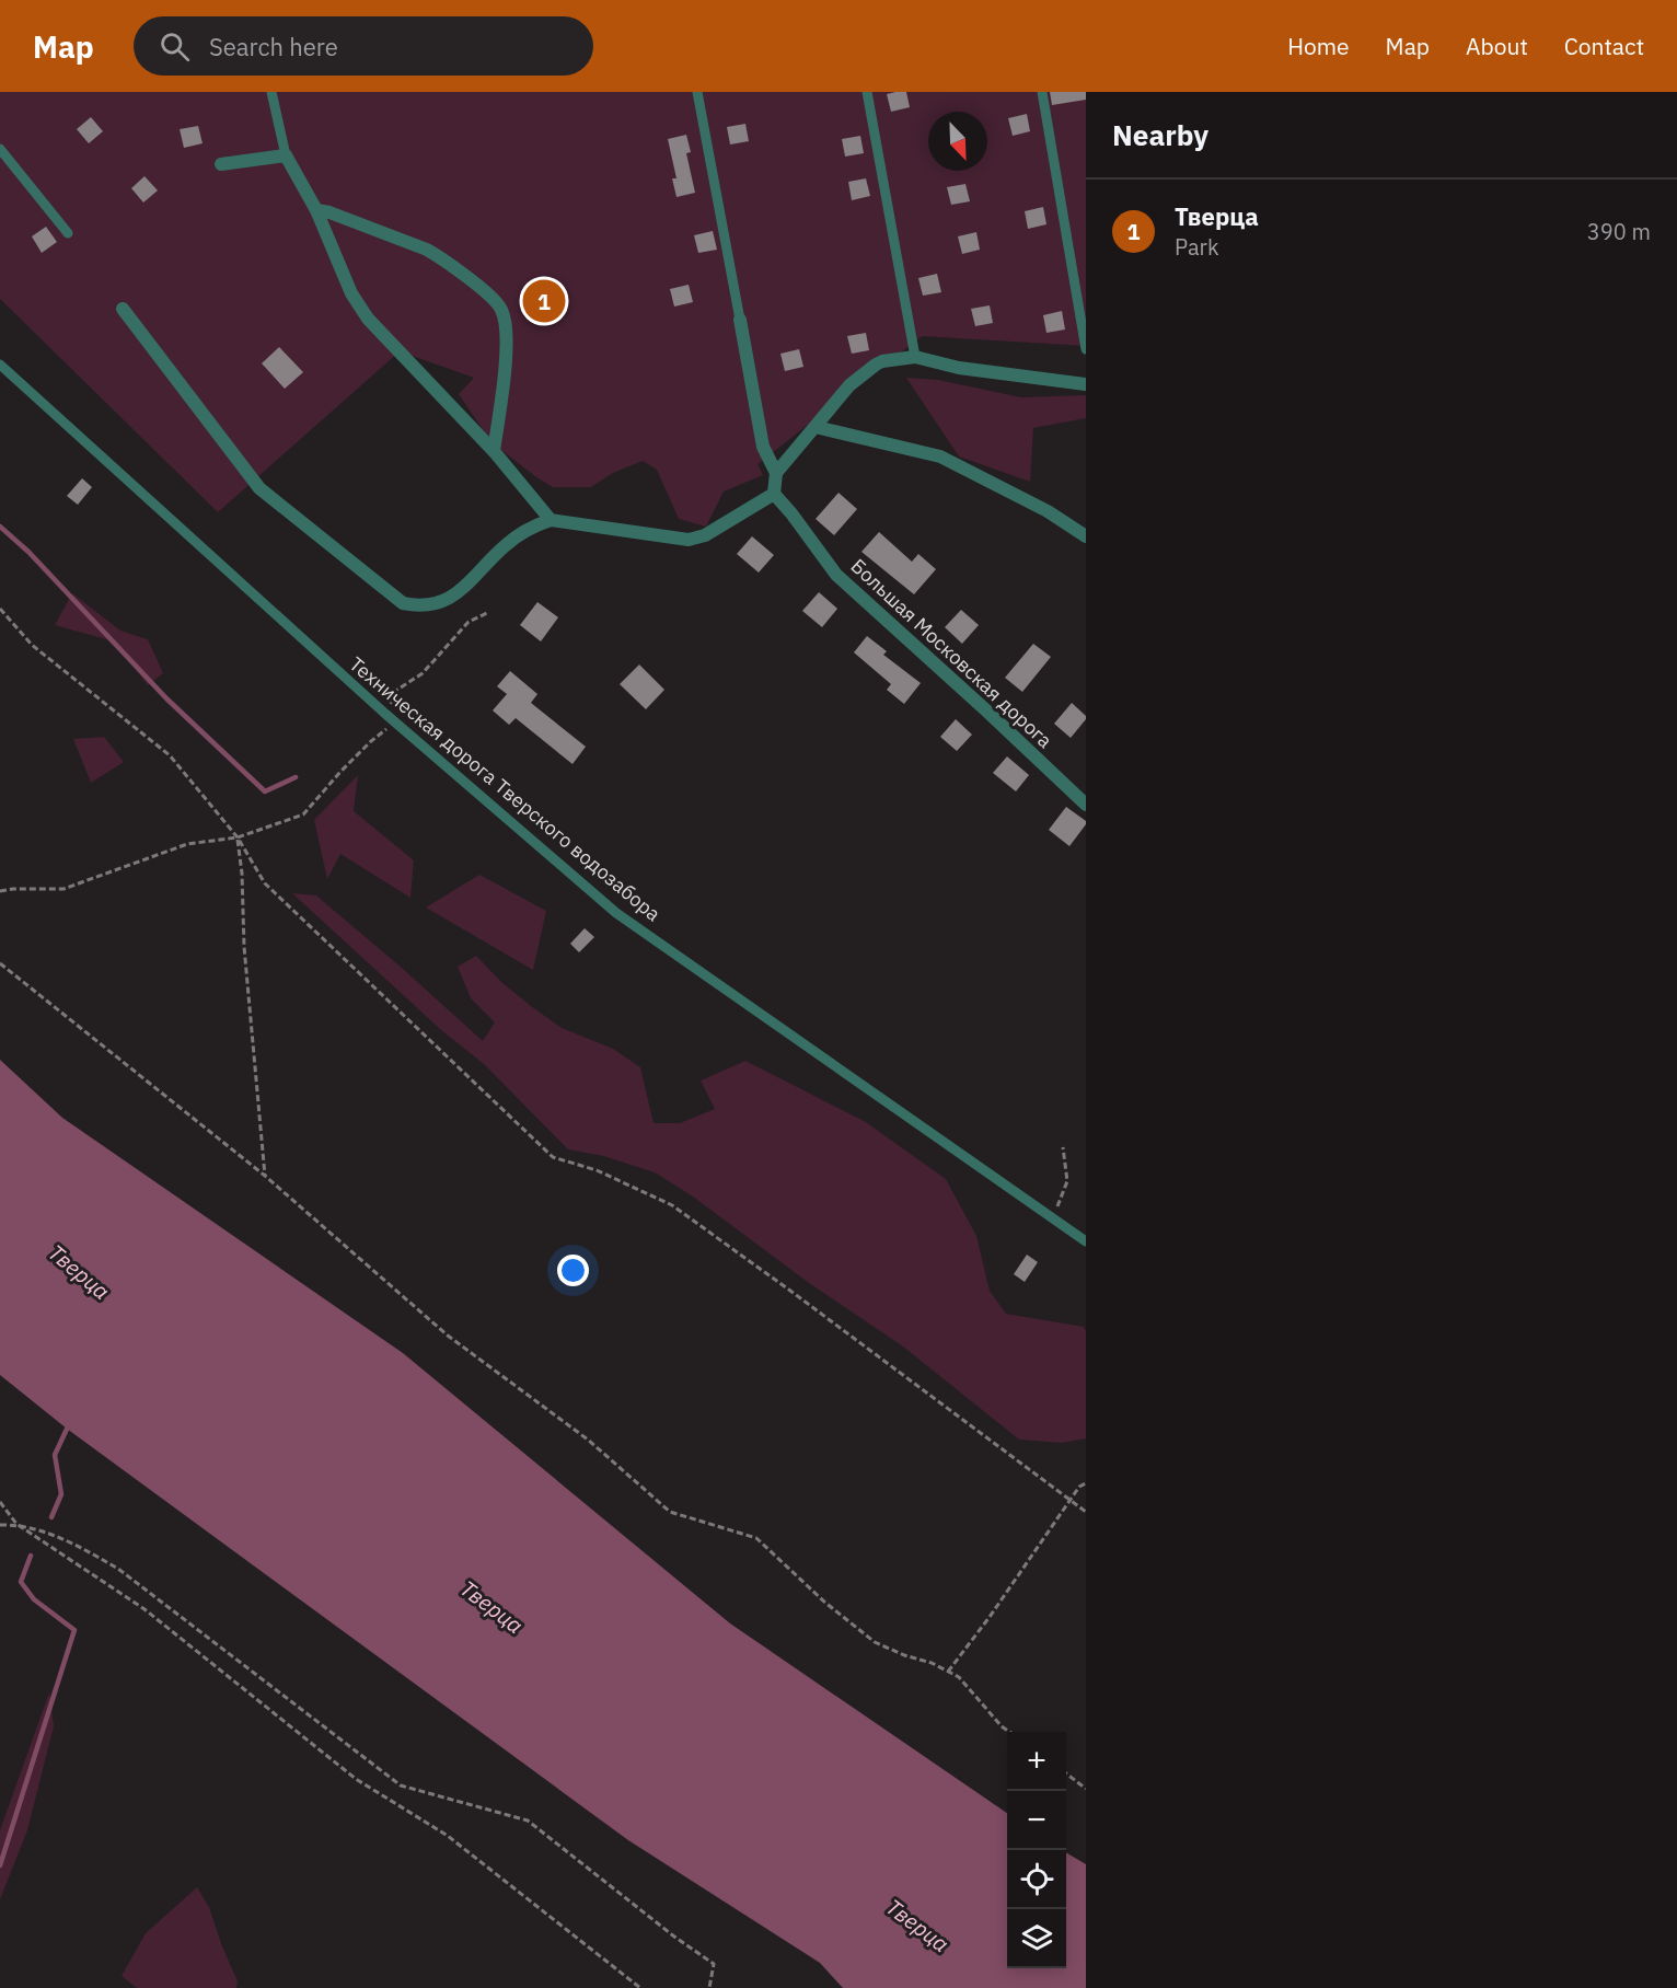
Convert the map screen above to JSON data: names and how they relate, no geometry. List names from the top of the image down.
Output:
{
  "streets": {
    "street": ["Большая Московская дорога"],
    "lane": ["Техническая дорога Тверского водозабора"]
  },
  "water": ["Тверца"],
  "north": "bottom right",
  "page": {
    "header": "Map",
    "search": "Search here",
    "nav": [
      "Home",
      "Map",
      "About",
      "Contact"
    ],
    "heading": "Nearby",
    "list": [
      {
        "mark": "1",
        "name": "Тверца",
        "note": "Park",
        "value": "390 m"
      }
    ],
    "pins": "1",
    "map_buttons": ["+", "−"]
  }
}
